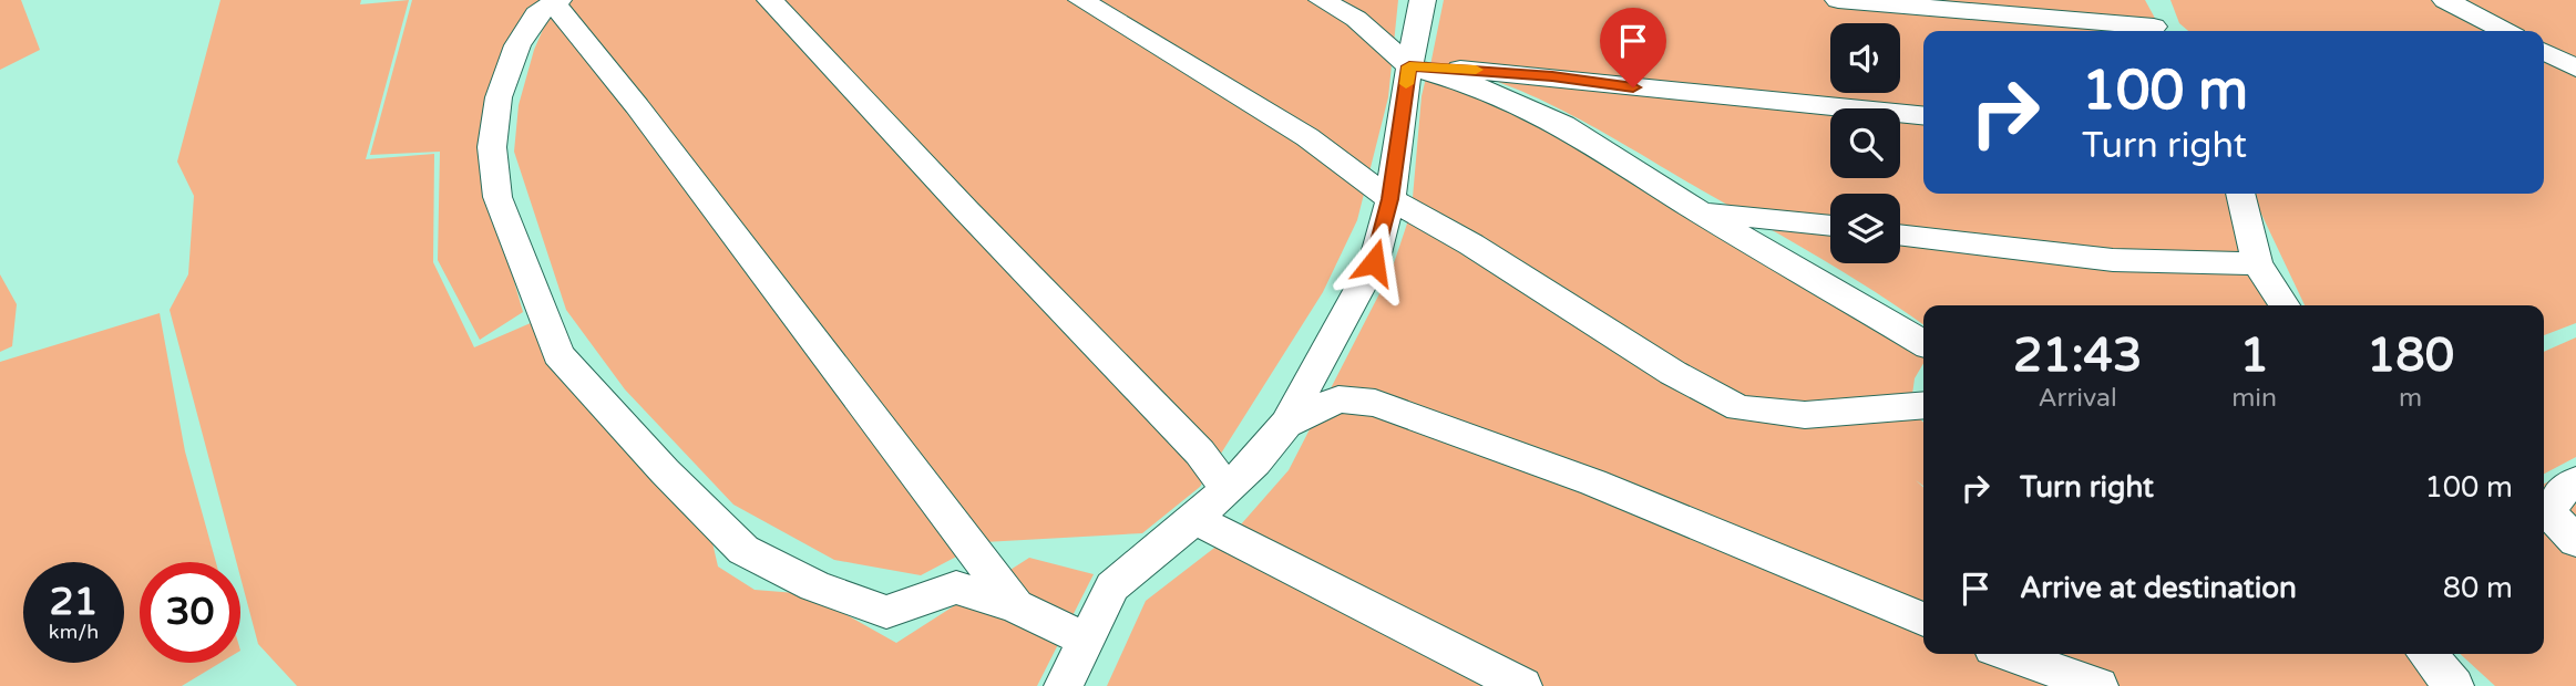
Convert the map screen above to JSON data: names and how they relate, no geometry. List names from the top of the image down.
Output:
{
  "page": {
    "turn": ["100 m", "Turn right"],
    "eta": [
      "21:43",
      "Arrival",
      "1",
      "min",
      "180",
      "m"
    ],
    "list": [
      {
        "name": "Turn right",
        "value": "100 m"
      },
      {
        "name": "Arrive at destination",
        "value": "80 m"
      }
    ],
    "speed": "21 km/h",
    "limit": "30"
  }
}
